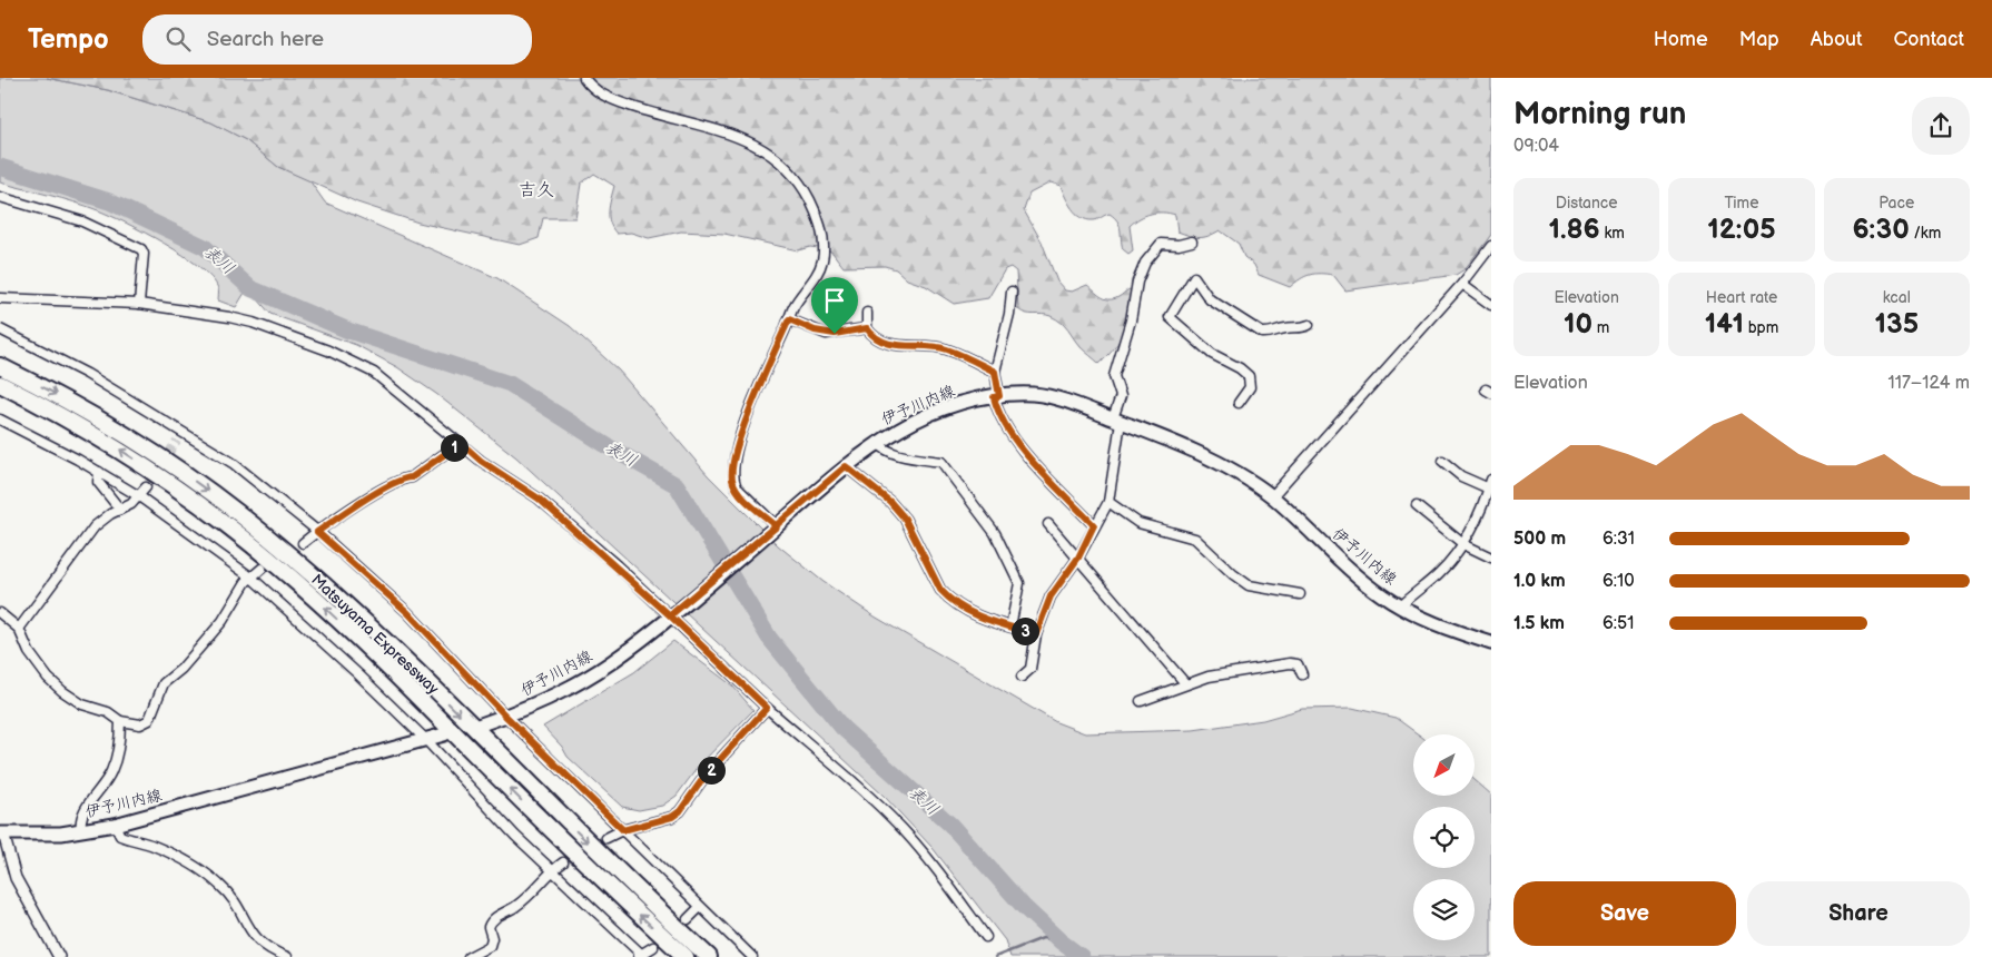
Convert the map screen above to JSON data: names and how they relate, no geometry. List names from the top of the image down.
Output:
{
  "streets": {
    "highway": ["Matsuyama Expressway"],
    "main road": ["伊予川内線"]
  },
  "districts": ["吉久"],
  "water": ["表川"],
  "north": "bottom left",
  "page": {
    "header": "Tempo",
    "search": "Search here",
    "nav": [
      "Home",
      "Map",
      "About",
      "Contact"
    ],
    "heading": ["Morning run", "09:04"],
    "stats": [
      ["Distance", "1.86 km"],
      ["Time", "12:05"],
      ["Pace", "6:30 /km"],
      ["Elevation", "10 m"],
      ["Heart rate", "141 bpm"],
      ["kcal", "135"]
    ],
    "chart": ["Elevation", "117–124 m"],
    "pins": ["1", "3", "2"],
    "list": [
      {
        "name": "500 m",
        "note": "6:31"
      },
      {
        "name": "1.0 km",
        "note": "6:10"
      },
      {
        "name": "1.5 km",
        "note": "6:51"
      }
    ],
    "buttons": ["Save", "Share"]
  }
}
